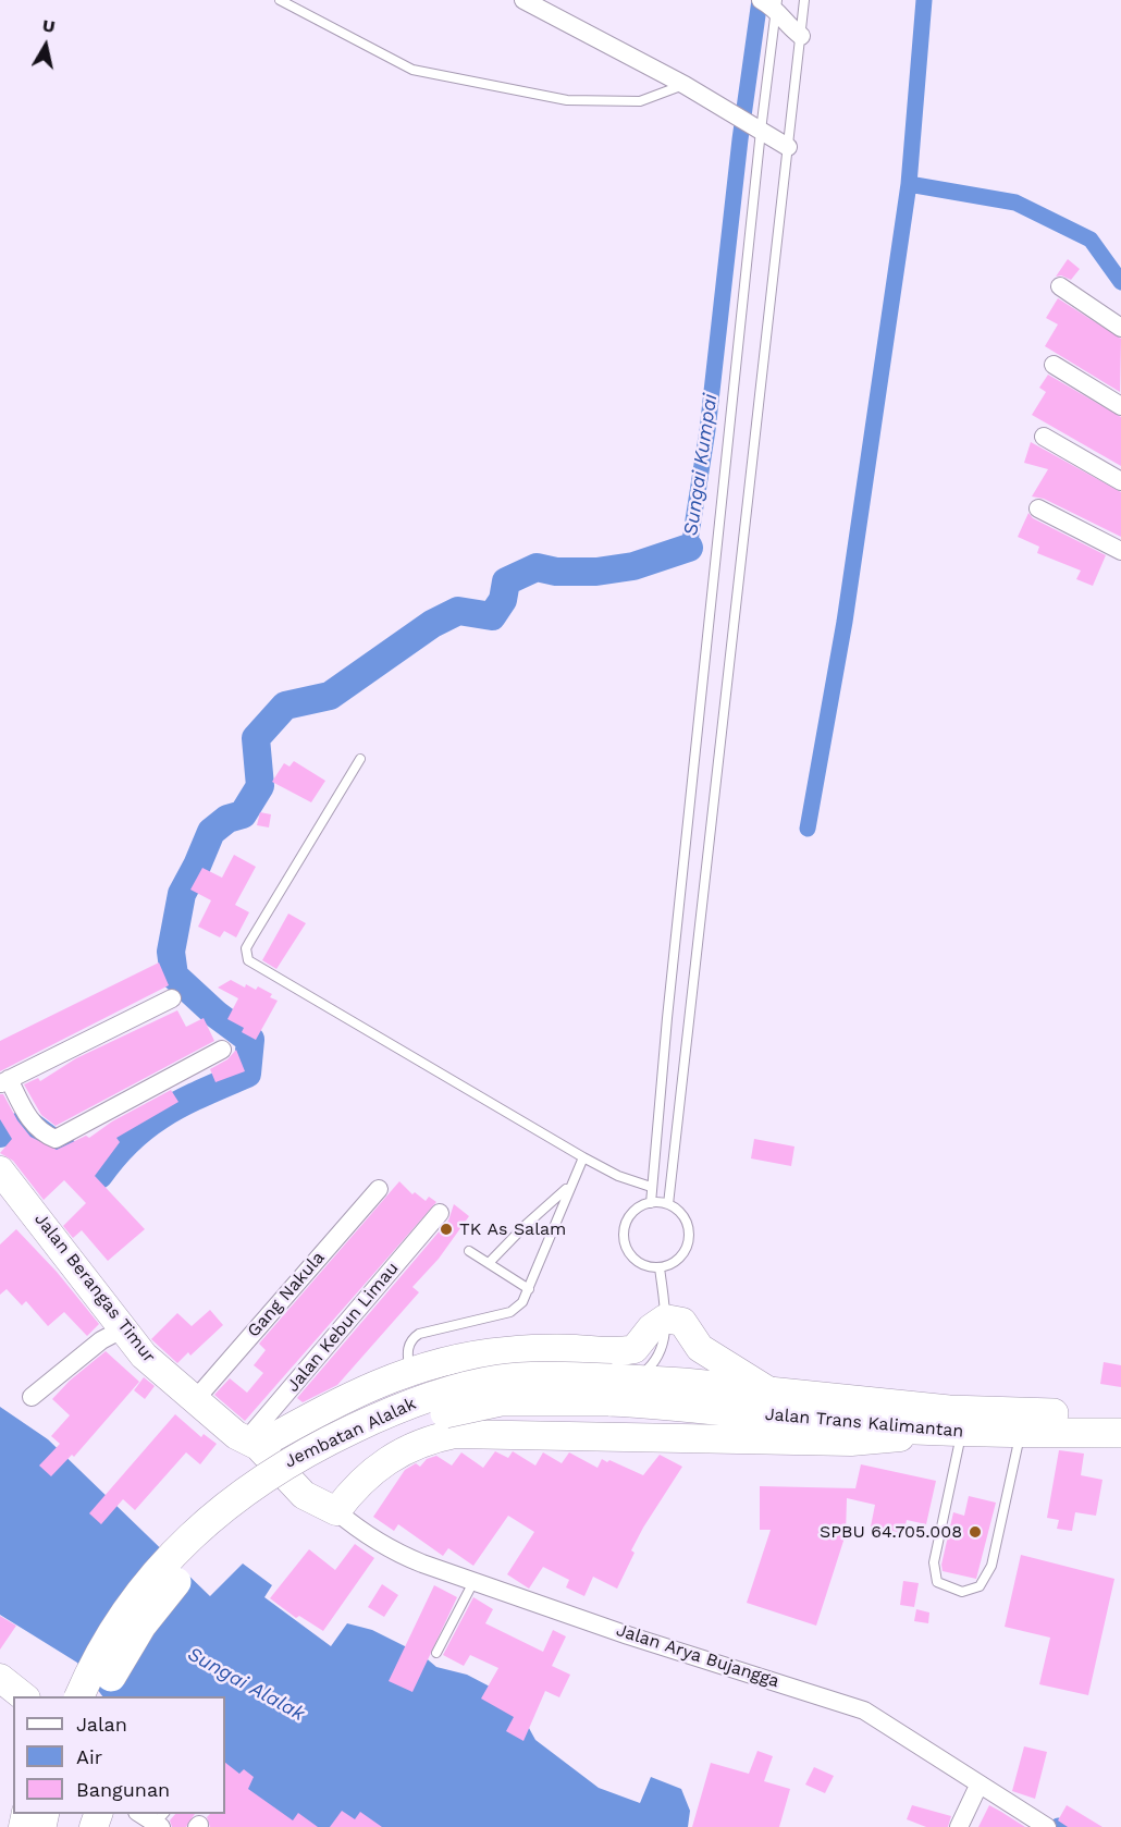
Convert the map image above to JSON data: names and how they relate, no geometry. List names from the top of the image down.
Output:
{
  "streets": {
    "highway": ["Jalan Trans Kalimantan", "Jembatan Alalak"],
    "main road": ["Jalan Berangas Timur"],
    "street": ["Gang Nakula", "Jalan Kebun Limau", "Jalan Arya Bujangga"]
  },
  "crossings": [
    ["Jalan Berangas Timur", "Gang Nakula"],
    ["Jalan Berangas Timur", "Jalan Kebun Limau"],
    ["Jalan Berangas Timur", "Jalan Arya Bujangga"],
    ["Jalan Trans Kalimantan", "Jembatan Alalak"]
  ],
  "water": ["Sungai Kumpai", "Sungai Alalak"],
  "places": ["TK As Salam", "SPBU 64.705.008"],
  "legend": ["Jalan", "Air", "Bangunan"],
  "north": "top"
}
